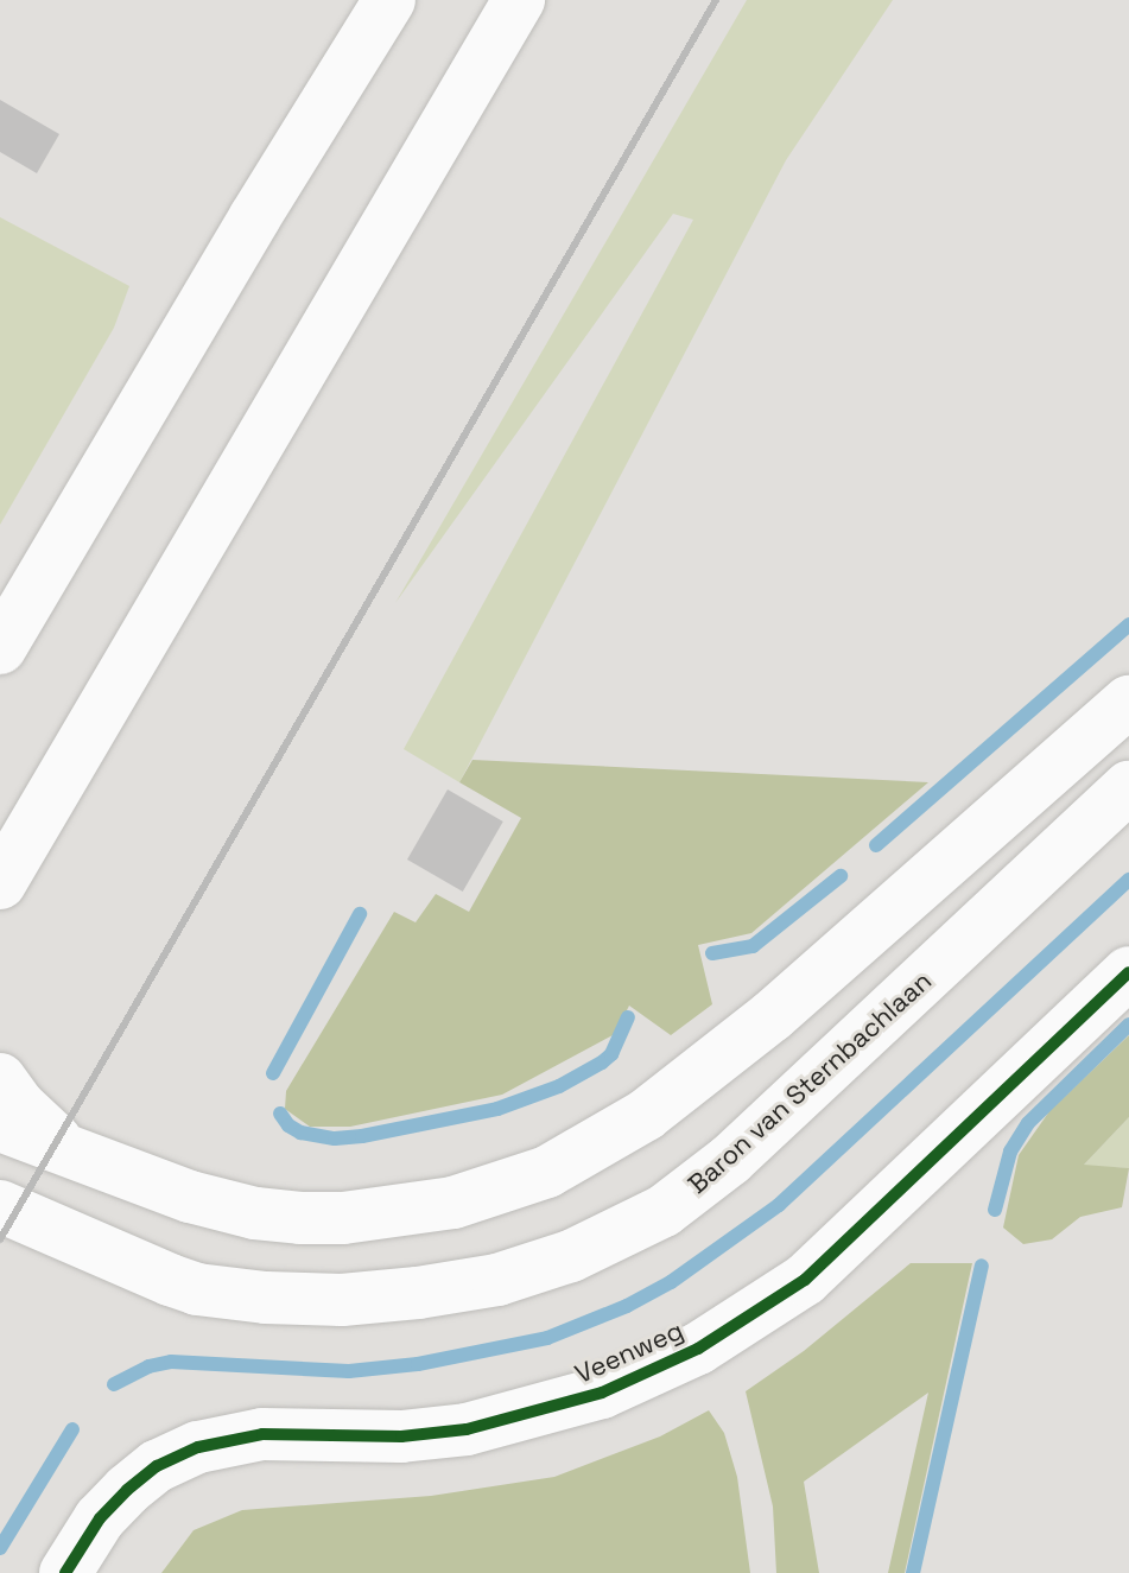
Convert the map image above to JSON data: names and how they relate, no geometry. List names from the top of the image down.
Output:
{
  "streets": {
    "main road": ["Baron van Sternbachlaan", "Veenweg"]
  }
}
